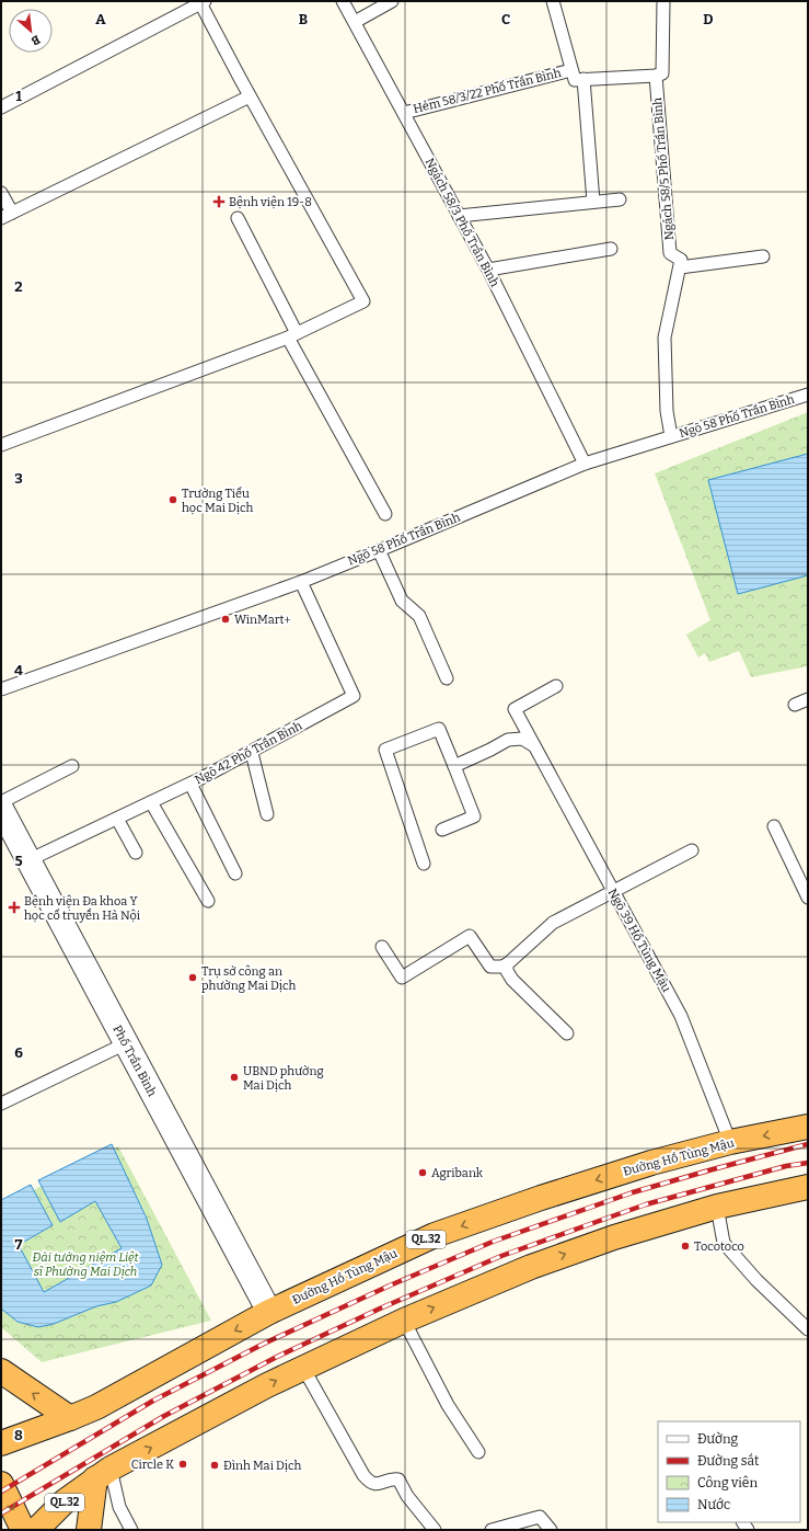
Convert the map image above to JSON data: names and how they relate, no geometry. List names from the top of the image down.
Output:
{
  "streets": {
    "highway": ["Đường Hồ Tùng Mậu", "QL.32"],
    "street": ["Phố Trần Bình"],
    "lane": [
      "Hẻm 58/3/22 Phố Trần Bình",
      "Ngách 58/5 Phố Trần Bình",
      "Ngách 58/3 Phố Trần Bình",
      "Ngõ 58 Phố Trần Bình",
      "Ngõ 42 Phố Trần Bình",
      "Ngõ 39 Hồ Tùng Mậu"
    ]
  },
  "crossings": [
    ["Hẻm 58/3/22 Phố Trần Bình", "Ngách 58/3 Phố Trần Bình"],
    ["Ngách 58/3 Phố Trần Bình", "Ngõ 58 Phố Trần Bình"],
    ["Ngõ 58 Phố Trần Bình", "Ngõ 42 Phố Trần Bình"],
    ["Ngõ 42 Phố Trần Bình", "Phố Trần Bình"],
    ["Ngõ 39 Hồ Tùng Mậu", "Đường Hồ Tùng Mậu"],
    ["Phố Trần Bình", "Đường Hồ Tùng Mậu"]
  ],
  "parks": ["Đài tưởng niệm Liệt sĩ Phường Mai Dịch"],
  "places": {
    "health": ["Bệnh viện 19-8", "Bệnh viện Đa khoa Y học cổ truyền Hà Nội"],
    "other": [
      "Trường Tiểu học Mai Dịch",
      "WinMart+",
      "Trụ sở công an phường Mai Dịch",
      "UBND phường Mai Dịch",
      "Agribank",
      "Tocotoco",
      "Circle K",
      "Đình Mai Dịch"
    ]
  },
  "legend": [
    "Đường",
    "Đường sắt",
    "Công viên",
    "Nước"
  ],
  "north": "bottom right",
  "grid": {
    "columns": [
      "A",
      "B",
      "C",
      "D"
    ],
    "rows": [
      "1",
      "2",
      "3",
      "4",
      "5",
      "6",
      "7",
      "8"
    ]
  }
}
